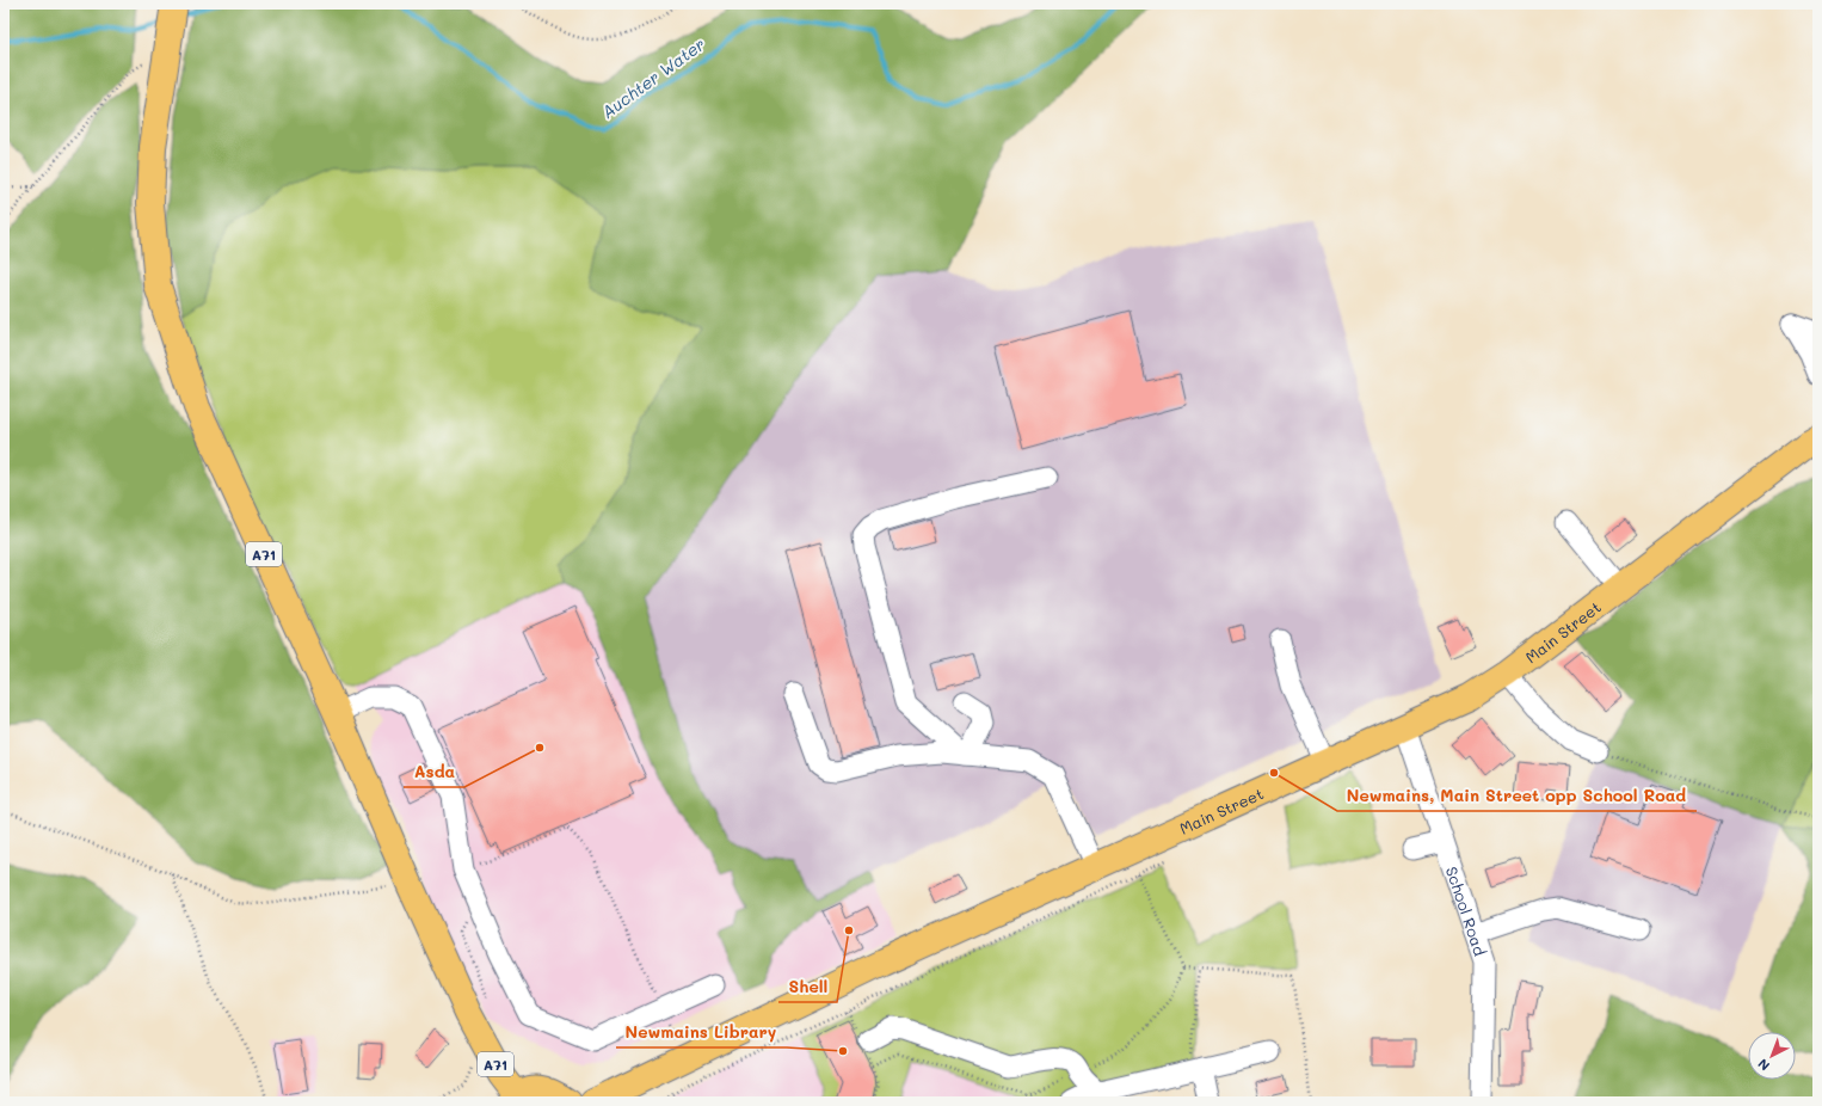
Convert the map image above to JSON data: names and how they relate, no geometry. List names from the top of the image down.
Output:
{
  "streets": {
    "main road": ["A71", "Main Street"],
    "street": ["School Road"]
  },
  "crossings": [
    ["Main Street", "School Road"]
  ],
  "water": ["Auchter Water"],
  "places": [
    "Asda",
    "Newmains, Main Street opp School Road",
    "Shell",
    "Newmains Library"
  ],
  "north": "bottom left"
}
